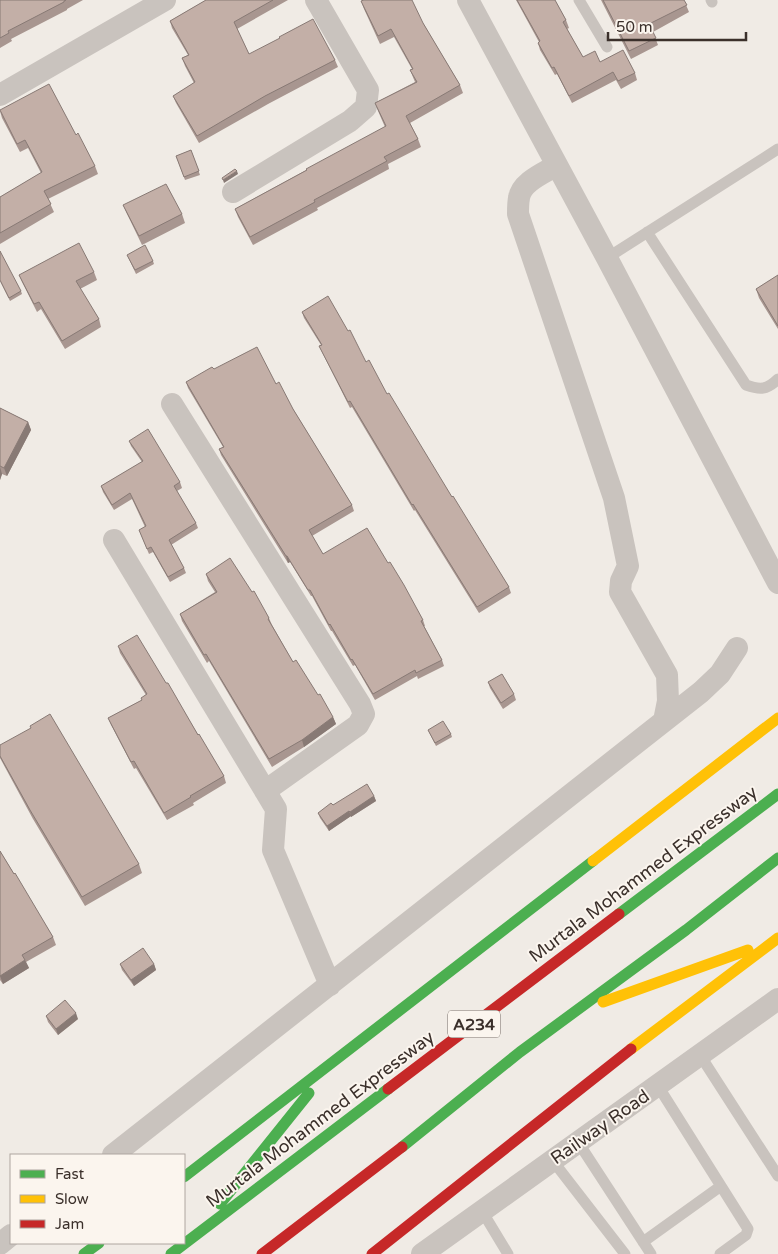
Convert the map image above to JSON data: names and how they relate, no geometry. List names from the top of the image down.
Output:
{
  "streets": {
    "highway": ["Murtala Mohammed Expressway", "A234"],
    "street": ["Railway Road"]
  },
  "legend": ["Fast", "Slow", "Jam"],
  "scale_bar": "50 m"
}
